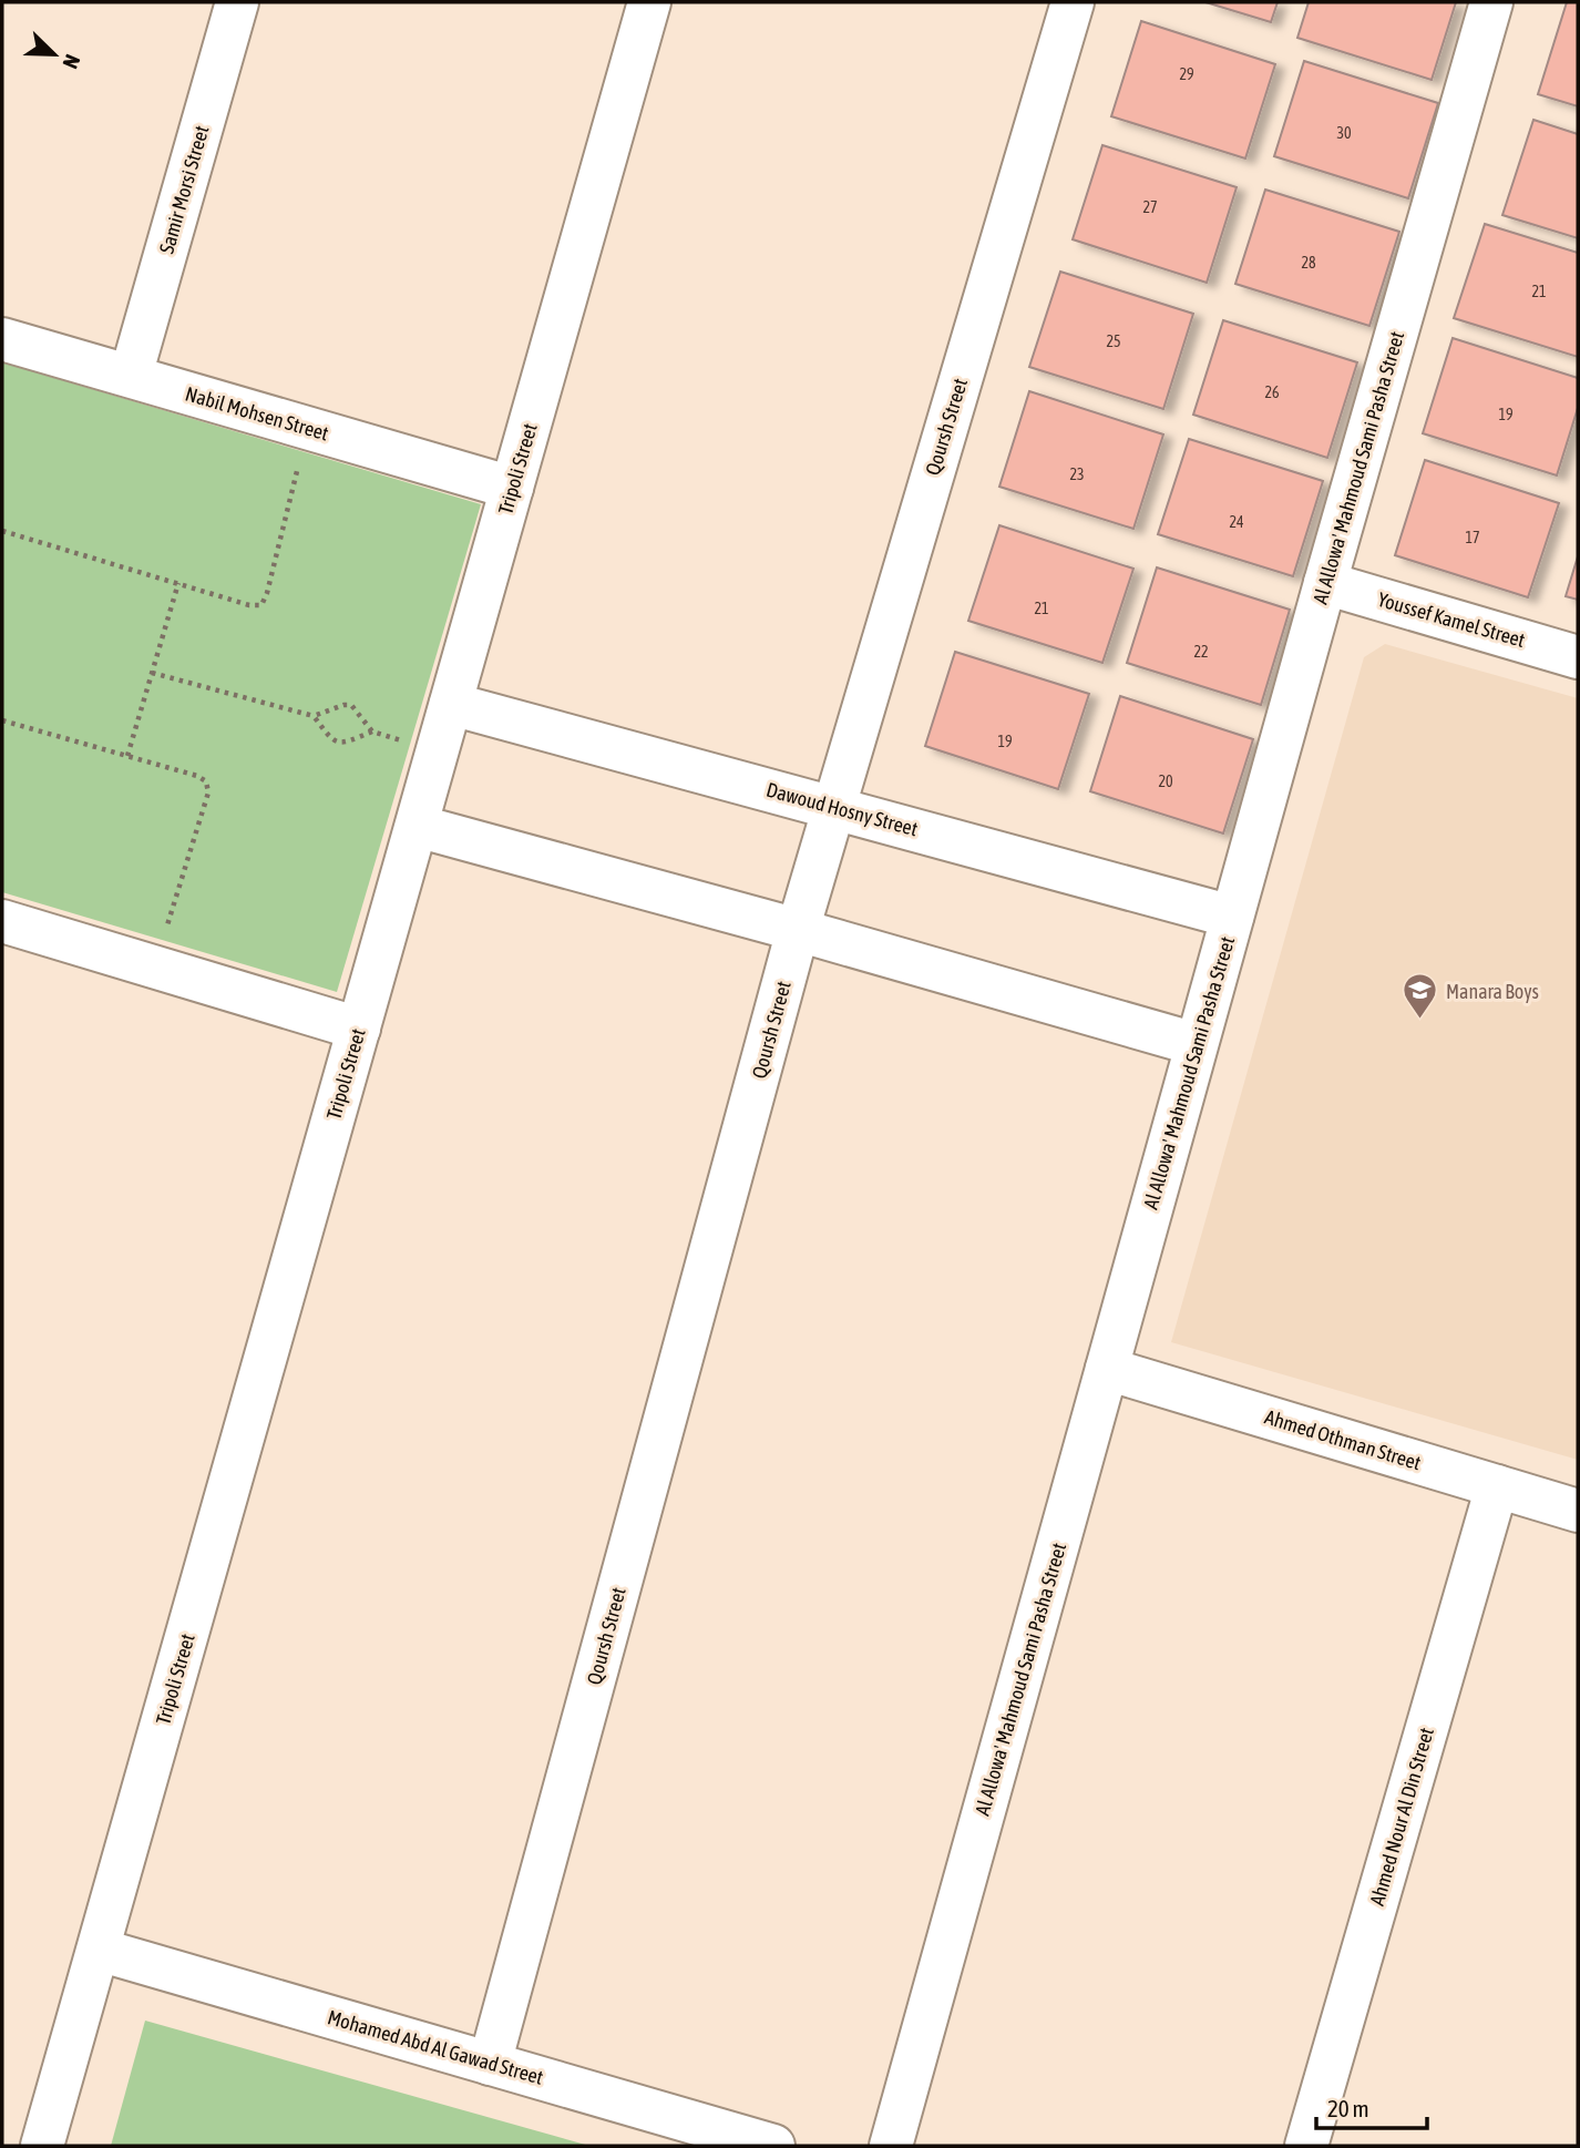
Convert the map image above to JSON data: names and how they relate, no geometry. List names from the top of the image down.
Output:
{
  "streets": {
    "street": [
      "Samir Morsi Street",
      "Nabil Mohsen Street",
      "Qoursh Street",
      "Al Allowa' Mahmoud Sami Pasha Street",
      "Tripoli Street",
      "Youssef Kamel Street",
      "Dawoud Hosny Street",
      "Ahmed Othman Street",
      "Ahmed Nour Al Din Street",
      "Mohamed Abd Al Gawad Street"
    ]
  },
  "crossings": [
    ["Samir Morsi Street", "Nabil Mohsen Street"],
    ["Nabil Mohsen Street", "Tripoli Street"],
    ["Qoursh Street", "Dawoud Hosny Street"],
    ["Qoursh Street", "Mohamed Abd Al Gawad Street"],
    ["Al Allowa' Mahmoud Sami Pasha Street", "Youssef Kamel Street"],
    ["Al Allowa' Mahmoud Sami Pasha Street", "Dawoud Hosny Street"],
    ["Al Allowa' Mahmoud Sami Pasha Street", "Ahmed Othman Street"],
    ["Tripoli Street", "Dawoud Hosny Street"],
    ["Tripoli Street", "Mohamed Abd Al Gawad Street"],
    ["Ahmed Othman Street", "Ahmed Nour Al Din Street"]
  ],
  "places": {
    "school or university": ["Manara Boys"]
  },
  "house_numbers": [
    "29",
    "30",
    "27",
    "28",
    "21",
    "25",
    "26",
    "19",
    "23",
    "24",
    "17",
    "21",
    "22",
    "19",
    "20"
  ],
  "scale_bar": "20 m",
  "north": "bottom right"
}
